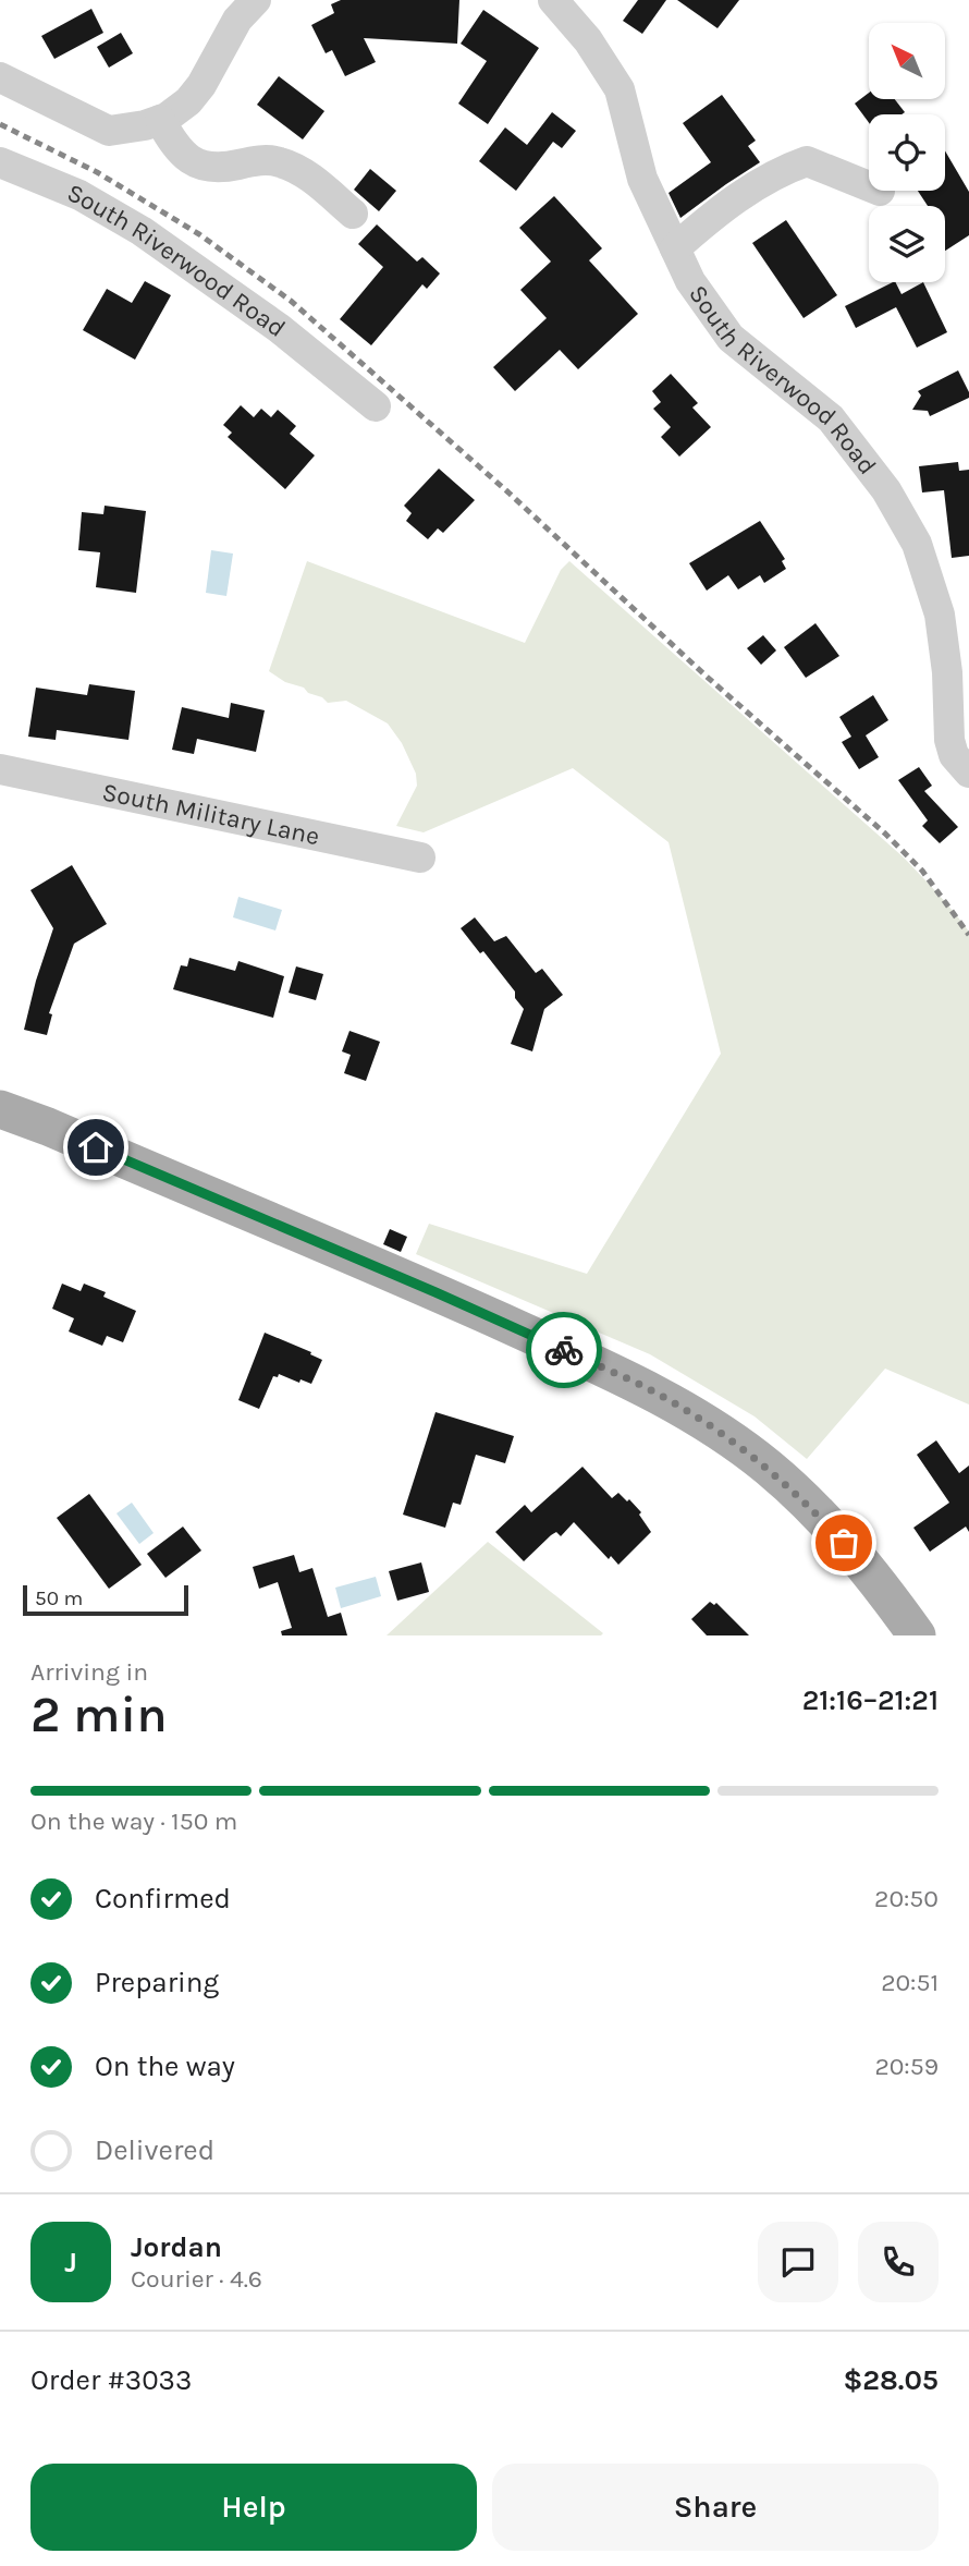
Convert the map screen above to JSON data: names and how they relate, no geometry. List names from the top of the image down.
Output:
{
  "streets": {
    "street": ["South Riverwood Road", "South Military Lane"]
  },
  "scale_bar": "50 m",
  "north": "top left",
  "page": {
    "scale": "50 m",
    "heading": ["2 min", "Arriving in", "21:16–21:21"],
    "panel": [
      "Jordan",
      "Courier · 4.6",
      "Order #3033",
      "$28.05"
    ],
    "bar": "On the way · 150 m",
    "list": [
      ["Confirmed", "20:50"],
      ["Preparing", "20:51"],
      ["On the way", "20:59"],
      "Delivered"
    ],
    "round": "J",
    "buttons": ["Help", "Share"]
  }
}
